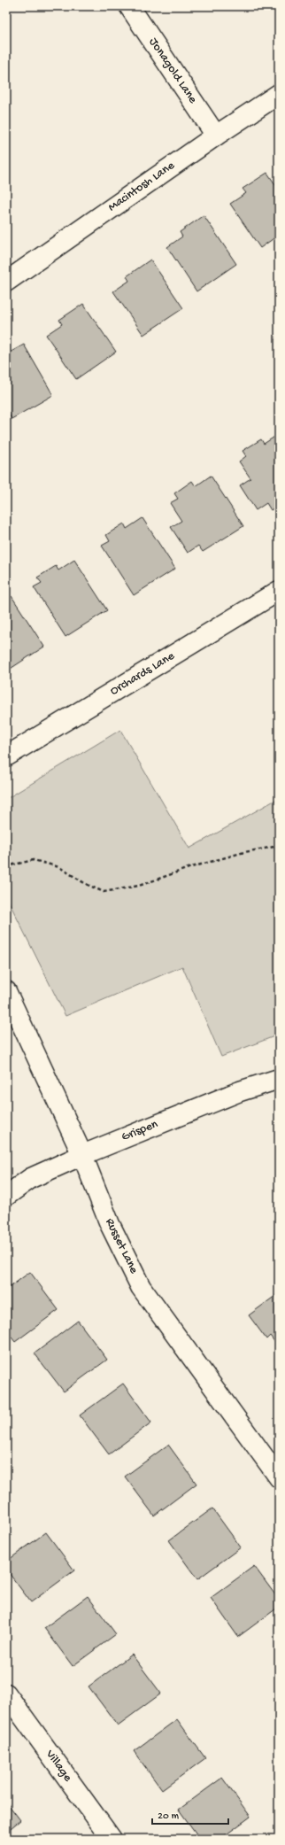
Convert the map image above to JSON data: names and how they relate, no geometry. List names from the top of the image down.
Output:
{
  "streets": {
    "street": [
      "Jonagold Lane",
      "Macintosh Lane",
      "Orchards Lane",
      "Grispen",
      "Russet Lane",
      "Village"
    ]
  },
  "crossings": [
    ["Jonagold Lane", "Macintosh Lane"],
    ["Grispen", "Russet Lane"]
  ],
  "scale_bar": "20 m"
}
